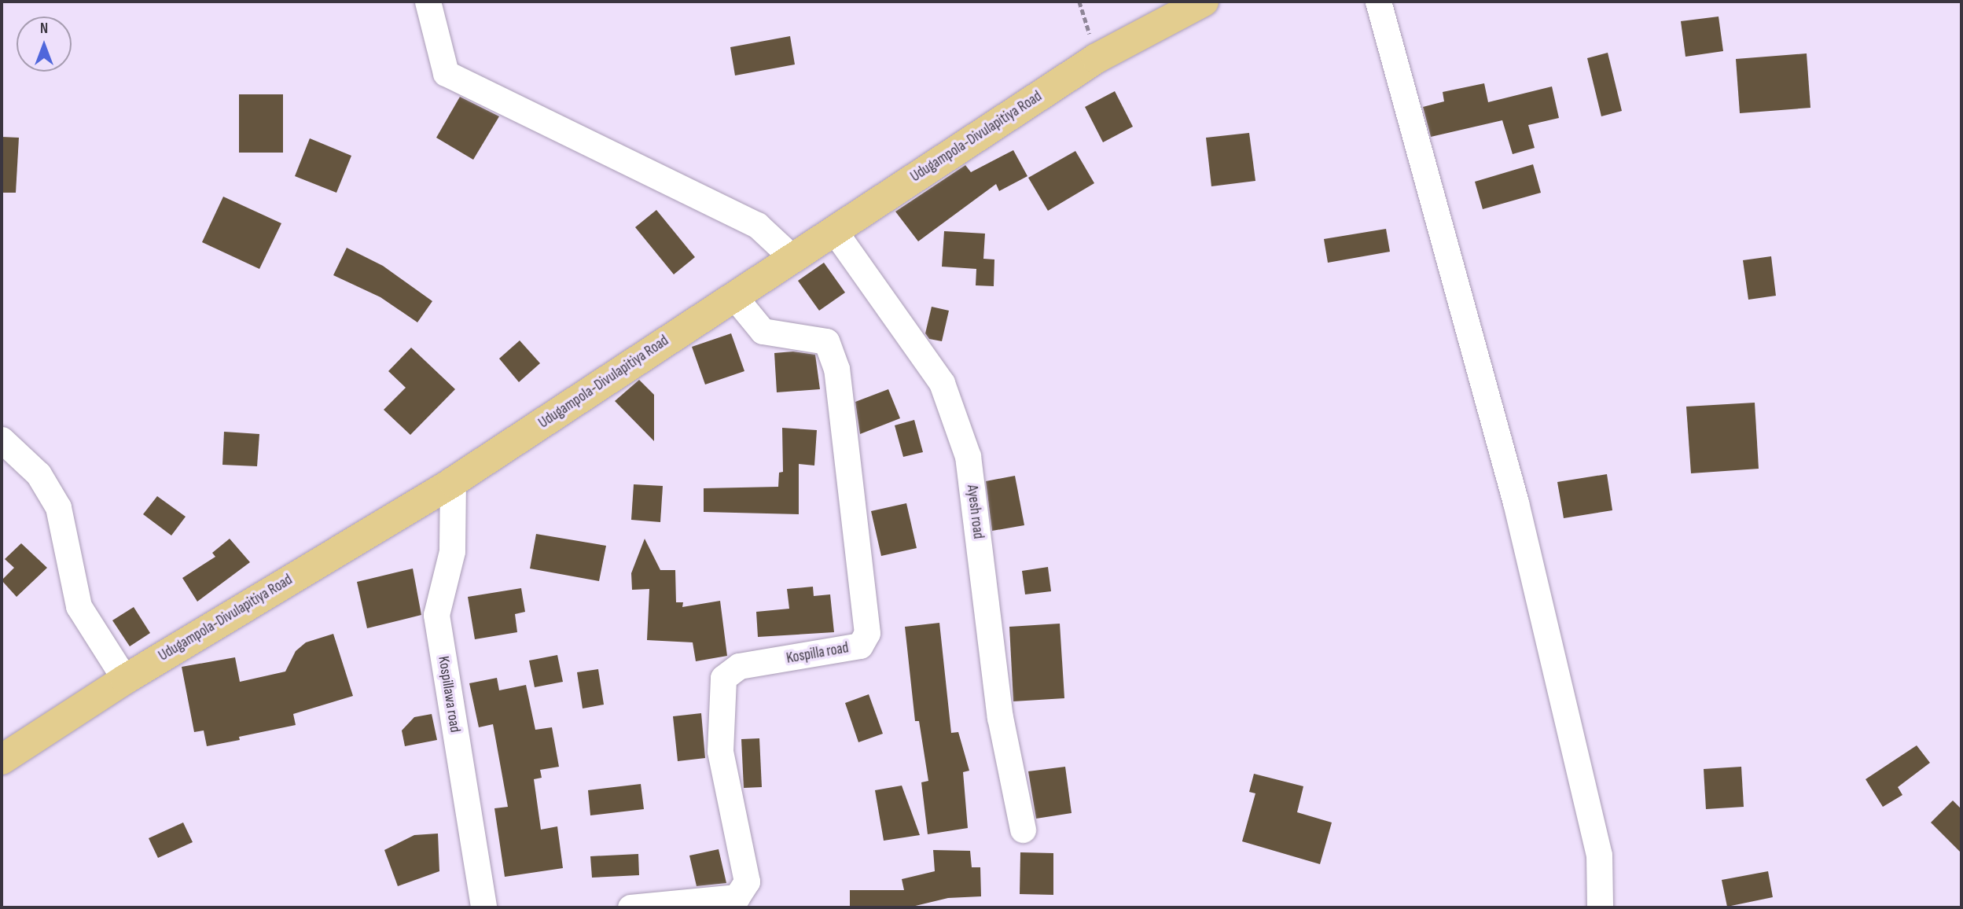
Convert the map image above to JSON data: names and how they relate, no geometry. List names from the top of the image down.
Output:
{
  "streets": {
    "main road": ["Udugampola-Divulapitiya Road"],
    "street": ["Ayesh road", "Kospilla road", "Kospillawa road"]
  },
  "crossings": [
    ["Udugampola-Divulapitiya Road", "Ayesh road"],
    ["Udugampola-Divulapitiya Road", "Kospilla road"],
    ["Udugampola-Divulapitiya Road", "Kospillawa road"]
  ],
  "north": "top"
}
